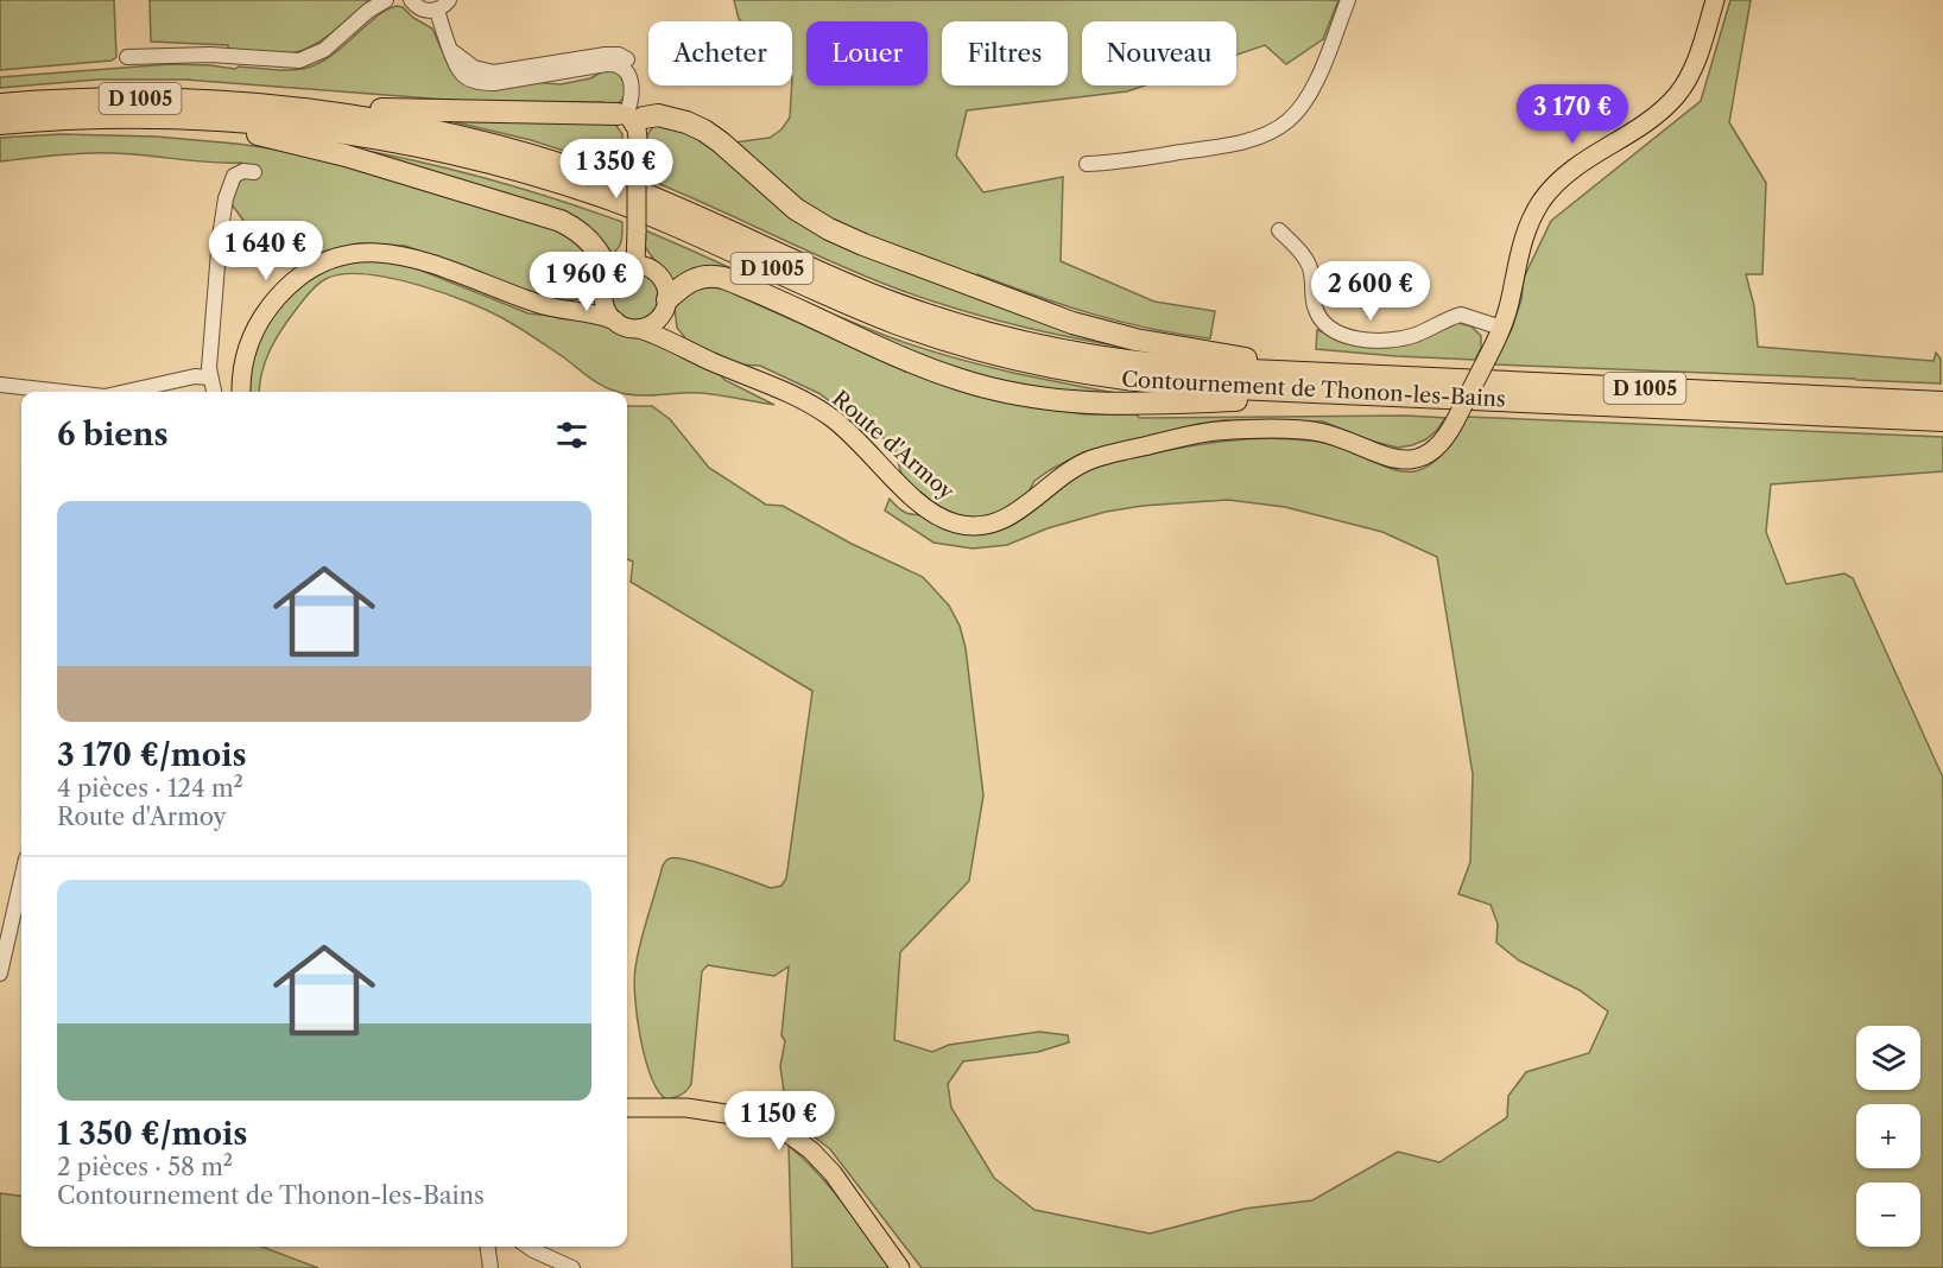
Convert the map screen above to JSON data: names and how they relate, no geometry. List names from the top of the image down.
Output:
{
  "streets": {
    "highway": ["D 1005", "Contournement de Thonon-les-Bains"],
    "main road": ["Route d'Armoy"]
  },
  "crossings": [
    ["D 1005", "Contournement de Thonon-les-Bains"],
    ["D 1005", "Route d'Armoy"]
  ],
  "page": {
    "chip": [
      "Acheter",
      "Louer",
      "Filtres",
      "Nouveau"
    ],
    "price": [
      "3 170 €",
      "1 350 €",
      "1 640 €",
      "1 960 €",
      "2 600 €",
      "1 150 €"
    ],
    "heading": "6 biens",
    "list": [
      {
        "name": "3 170 €/mois",
        "note": "4 pièces · 124 m² · Route d'Armoy"
      },
      {
        "name": "1 350 €/mois",
        "note": "2 pièces · 58 m² · Contournement de Thonon-les-Bains"
      }
    ],
    "map_buttons": ["+", "−"]
  }
}
